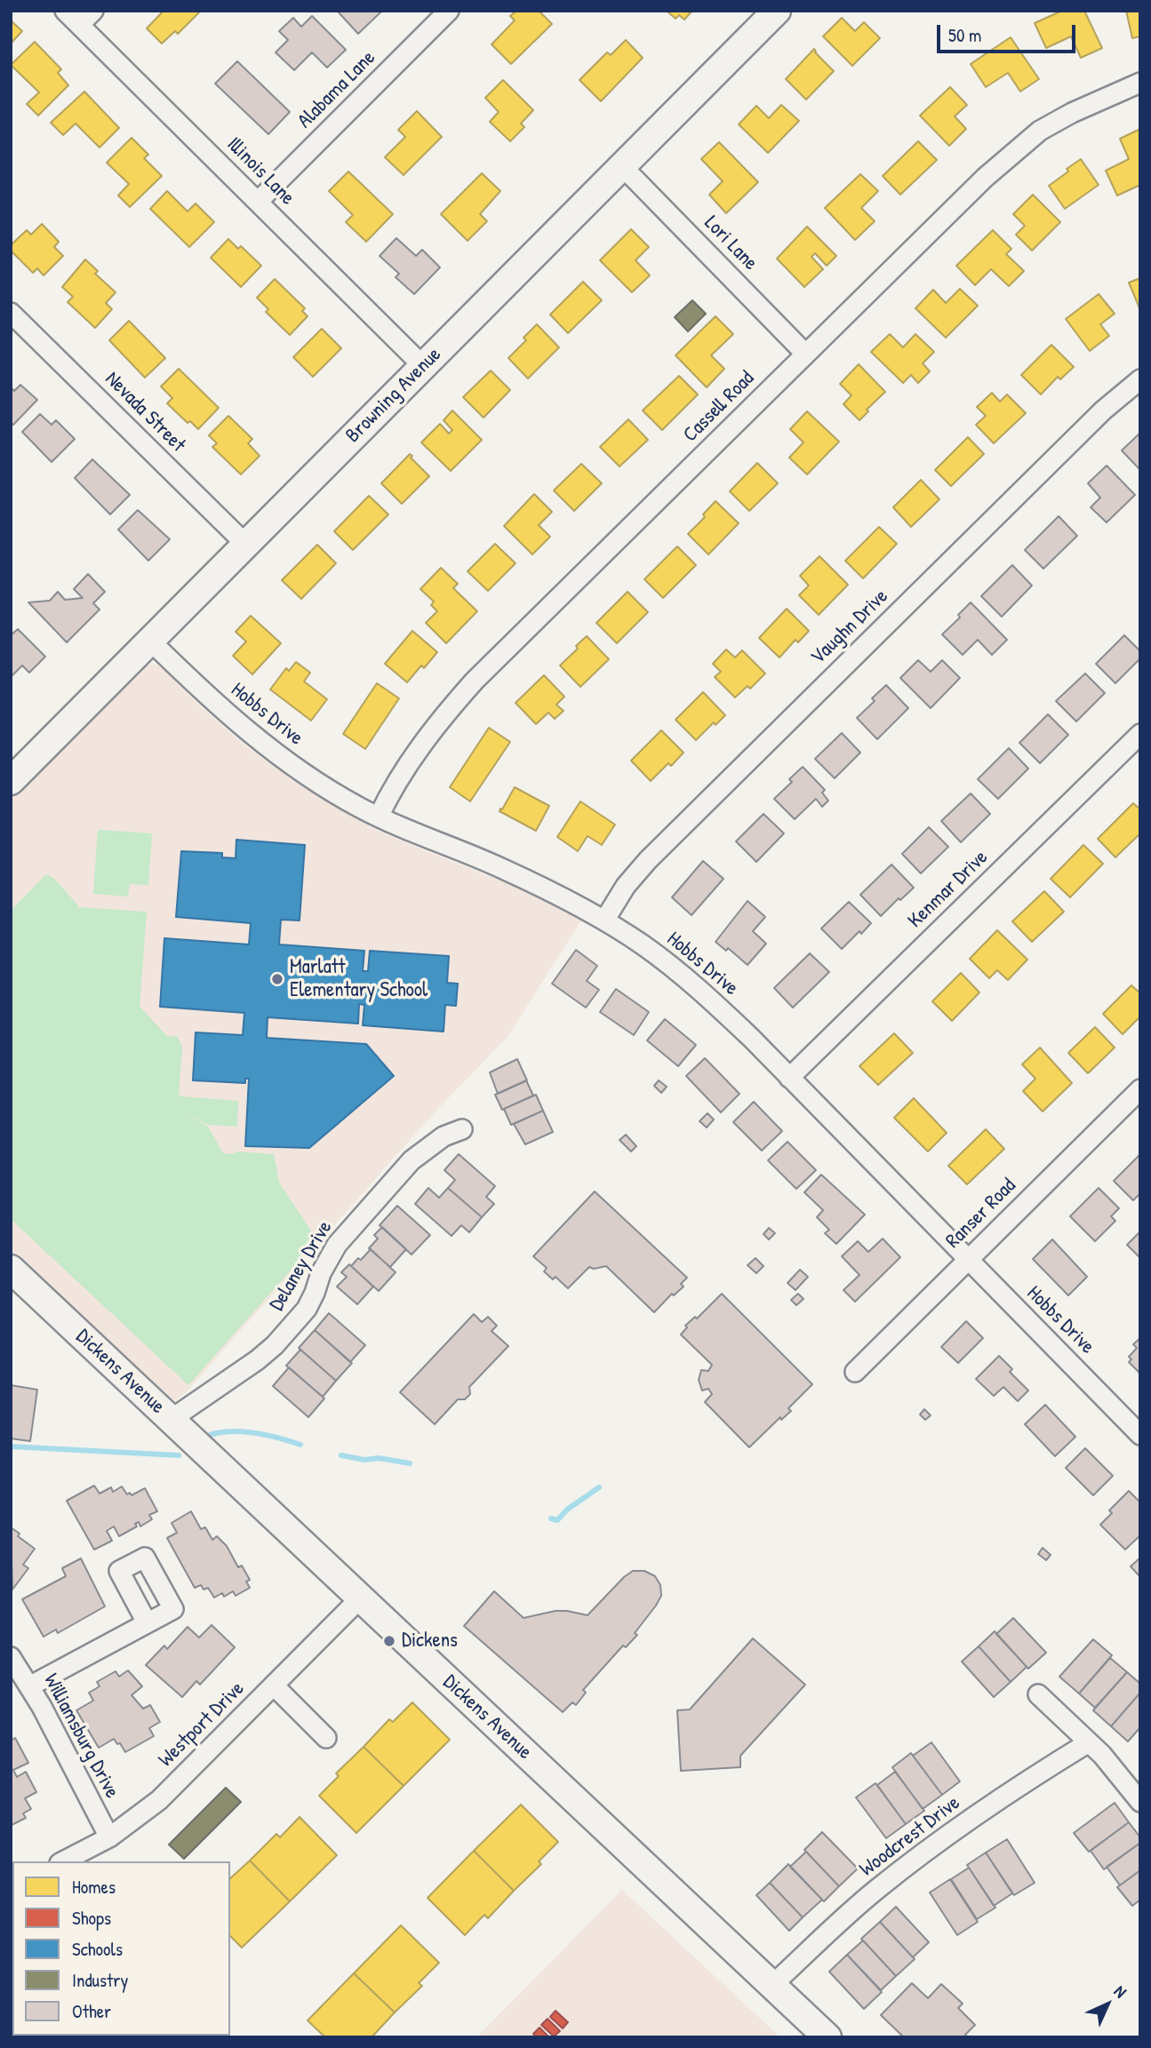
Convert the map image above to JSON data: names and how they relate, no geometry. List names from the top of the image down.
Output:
{
  "streets": {
    "street": [
      "Alabama Lane",
      "Illinois Lane",
      "Lori Lane",
      "Browning Avenue",
      "Cassell Road",
      "Nevada Street",
      "Vaughn Drive",
      "Hobbs Drive",
      "Kenmar Drive",
      "Ranser Road",
      "Delaney Drive",
      "Dickens Avenue",
      "Westport Drive",
      "Williamsburg Drive",
      "Woodcrest Drive"
    ]
  },
  "crossings": [
    ["Alabama Lane", "Illinois Lane"],
    ["Illinois Lane", "Browning Avenue"],
    ["Lori Lane", "Browning Avenue"],
    ["Lori Lane", "Cassell Road"],
    ["Browning Avenue", "Nevada Street"],
    ["Browning Avenue", "Hobbs Drive"],
    ["Cassell Road", "Hobbs Drive"],
    ["Vaughn Drive", "Hobbs Drive"],
    ["Hobbs Drive", "Kenmar Drive"],
    ["Hobbs Drive", "Ranser Road"],
    ["Delaney Drive", "Dickens Avenue"],
    ["Dickens Avenue", "Westport Drive"],
    ["Dickens Avenue", "Woodcrest Drive"],
    ["Westport Drive", "Williamsburg Drive"]
  ],
  "places": ["Marlatt Elementary School", "Dickens"],
  "legend": [
    "Homes",
    "Shops",
    "Schools",
    "Industry",
    "Other"
  ],
  "scale_bar": "50 m",
  "north": "top right"
}
